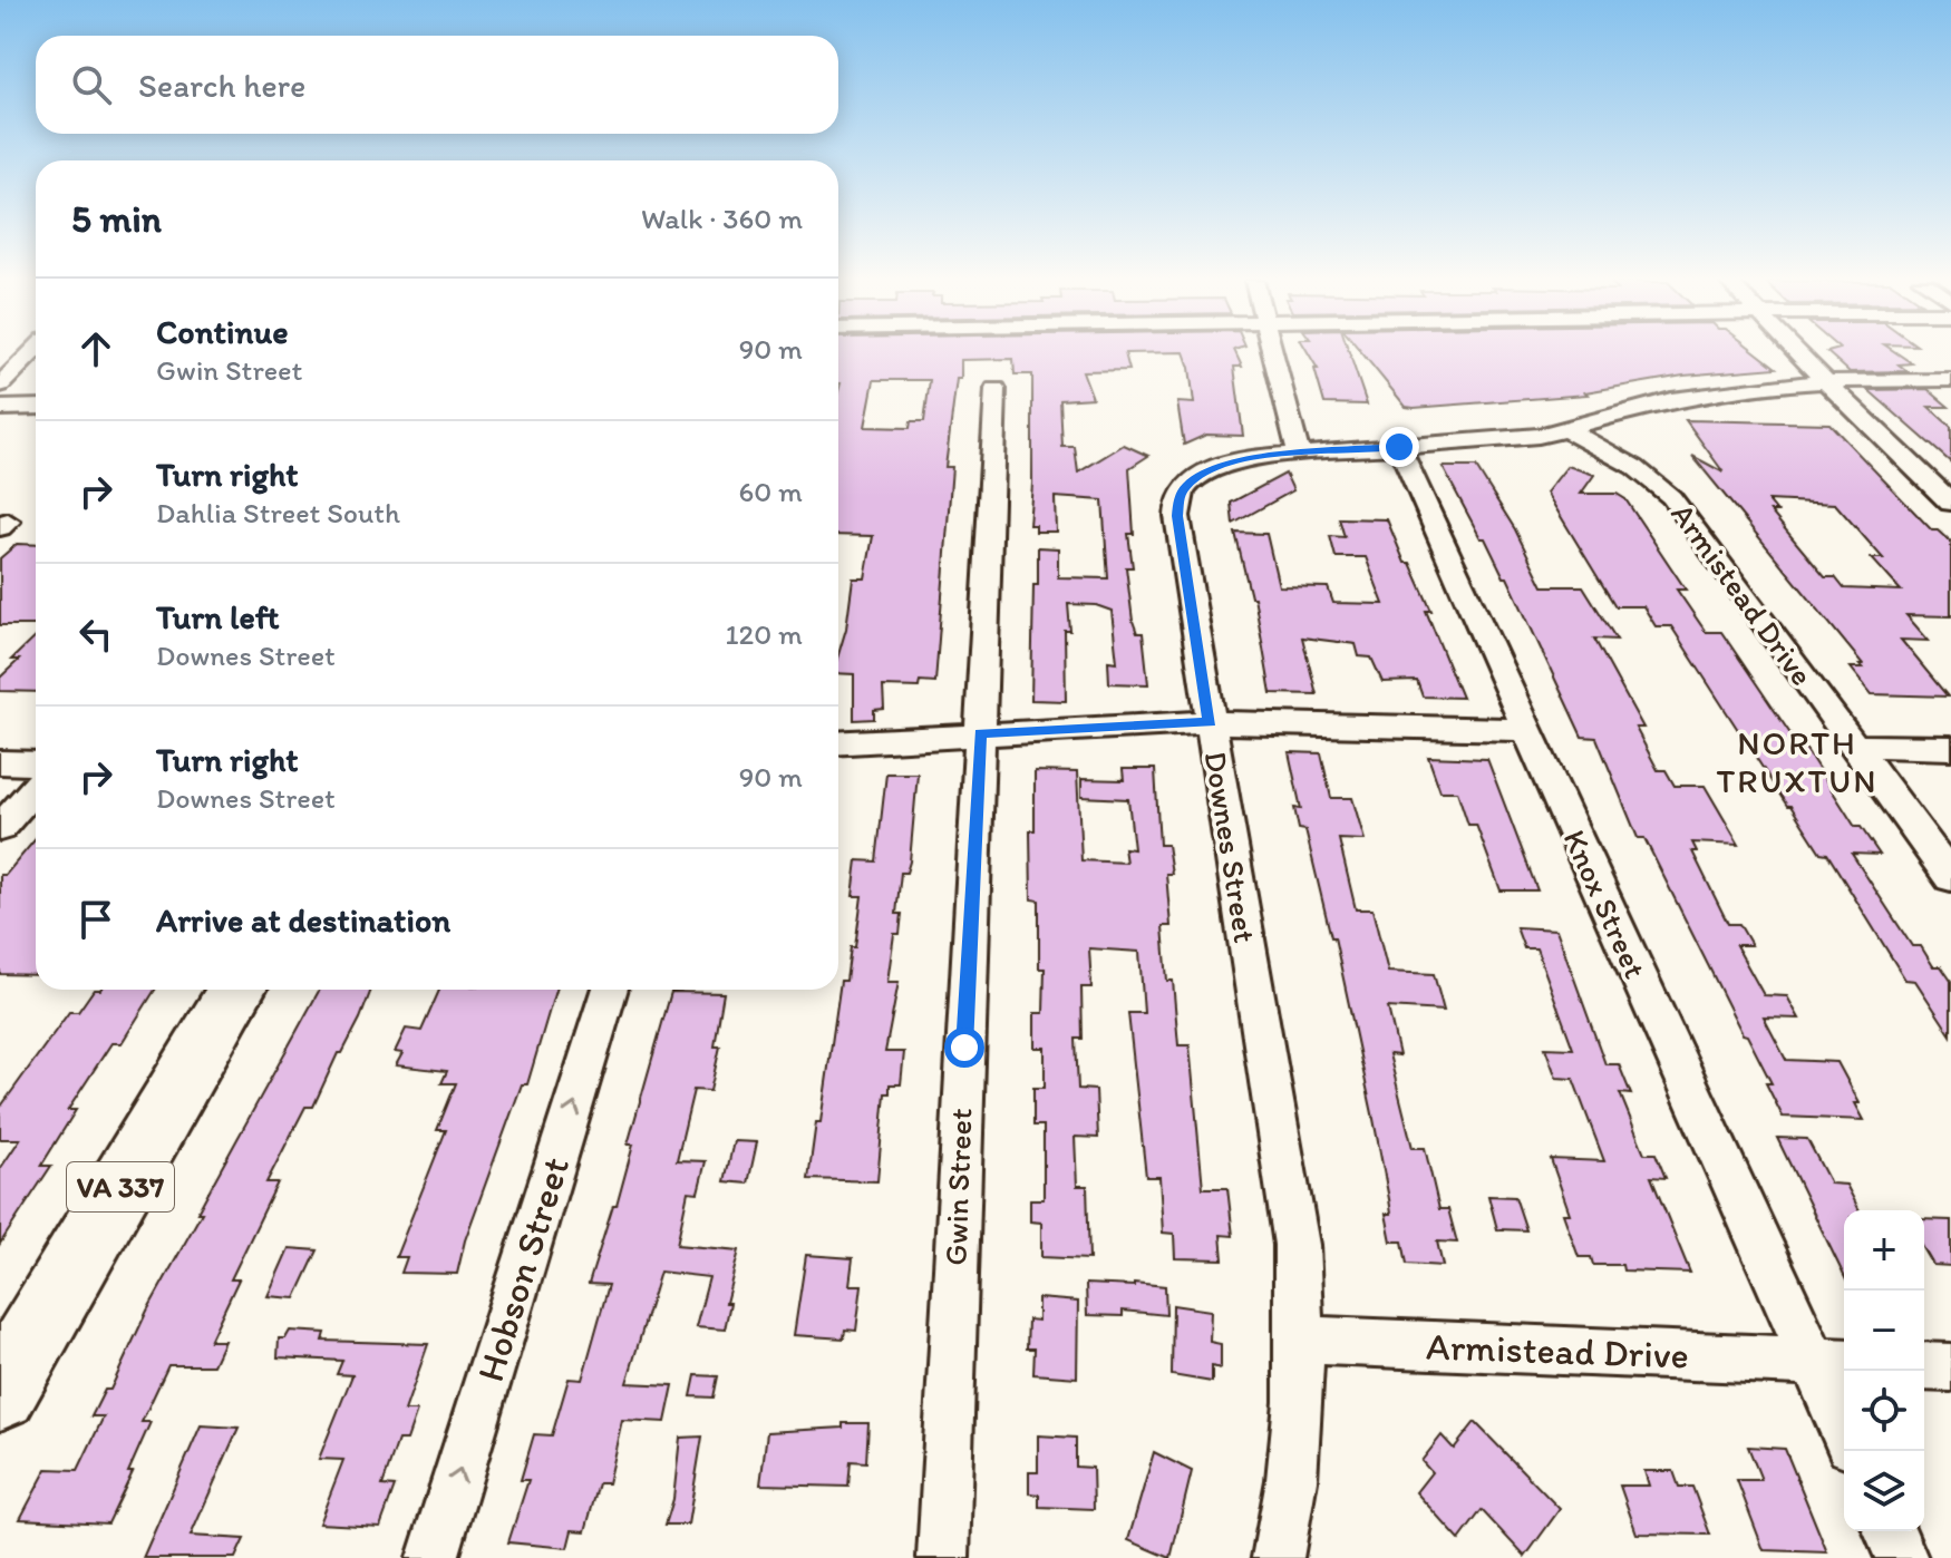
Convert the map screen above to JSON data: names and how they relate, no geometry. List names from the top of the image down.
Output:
{
  "streets": {
    "main road": ["VA 337"],
    "street": [
      "Armistead Drive",
      "Downes Street",
      "Knox Street",
      "Gwin Street",
      "Hobson Street"
    ]
  },
  "crossings": [
    ["Armistead Drive", "Downes Street"],
    ["Armistead Drive", "Knox Street"],
    ["Downes Street", "Knox Street"]
  ],
  "one_way": ["Hobson Street"],
  "districts": ["NORTH TRUXTUN"],
  "page": {
    "search": "Search here",
    "heading": ["5 min", "Walk · 360 m"],
    "list": [
      ["Continue", "Gwin Street", "90 m"],
      ["Turn right", "Dahlia Street South", "60 m"],
      ["Turn left", "Downes Street", "120 m"],
      ["Turn right", "Downes Street", "90 m"],
      "Arrive at destination"
    ],
    "map_buttons": ["+", "−"]
  }
}
